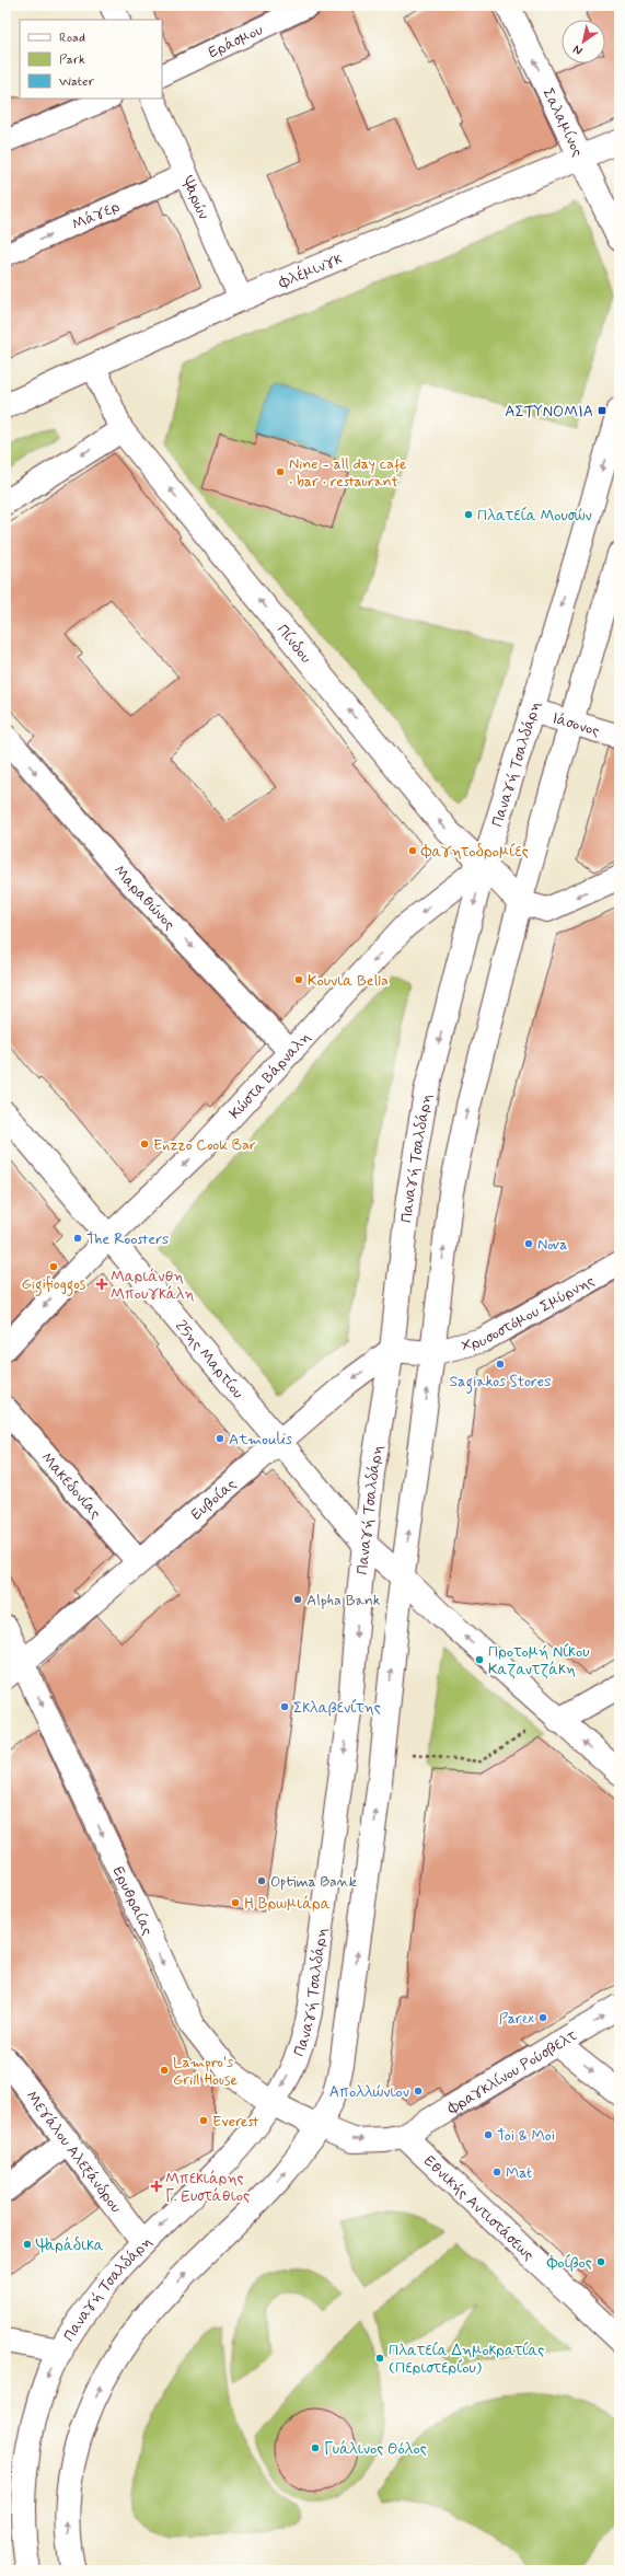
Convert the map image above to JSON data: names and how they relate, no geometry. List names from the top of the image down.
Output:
{
  "streets": {
    "street": [
      "Σαλαμίνος",
      "Ψαρών",
      "Φλέμινγκ",
      "Πίνδου",
      "Ιάσονος",
      "Παναγή Τσαλδάρη",
      "Μαραθώνος",
      "Κώστα Βάρναλη",
      "Χρυσοστόμου Σμύρνης",
      "25ης Μαρτίου",
      "Μακεδονίας",
      "Ευβοίας",
      "Ερυθραίας",
      "Φραγκλίνου Ρούσβελτ",
      "Μεγάλου Αλεξάνδρου",
      "Εθνικής Αντιστάσεως"
    ],
    "lane": ["Εράσμου", "Μάγερ"]
  },
  "crossings": [
    ["Σαλαμίνος", "Φλέμινγκ"],
    ["Ψαρών", "Μάγερ"],
    ["Ψαρών", "Φλέμινγκ"],
    ["Φλέμινγκ", "Πίνδου"],
    ["Πίνδου", "Παναγή Τσαλδάρη"],
    ["Πίνδου", "Κώστα Βάρναλη"],
    ["Ιάσονος", "Παναγή Τσαλδάρη"],
    ["Παναγή Τσαλδάρη", "Κώστα Βάρναλη"],
    ["Παναγή Τσαλδάρη", "25ης Μαρτίου"],
    ["Παναγή Τσαλδάρη", "Ευβοίας"],
    ["Παναγή Τσαλδάρη", "Ερυθραίας"],
    ["Παναγή Τσαλδάρη", "Μεγάλου Αλεξάνδρου"],
    ["Μαραθώνος", "Κώστα Βάρναλη"],
    ["Κώστα Βάρναλη", "25ης Μαρτίου"],
    ["25ης Μαρτίου", "Ευβοίας"],
    ["Μακεδονίας", "Ευβοίας"],
    ["Ευβοίας", "Ερυθραίας"],
    ["Φραγκλίνου Ρούσβελτ", "Εθνικής Αντιστάσεως"]
  ],
  "one_way": [
    "Σαλαμίνος",
    "Πίνδου",
    "Μαραθώνος",
    "Κώστα Βάρναλη",
    "Ερυθραίας"
  ],
  "places": {
    "transit": ["ΑΣΤΥΝΟΜΙΑ"],
    "other": [
      "Nine - all day cafe · bar · restaurant",
      "Πλατεία Μουσών",
      "Φαγητοδρομίες",
      "Κουνια Bella",
      "Enzzo Cook Bar",
      "The Roοsters",
      "Nova",
      "Gigifioggos",
      "Sagiakos Stores",
      "Atmoulis",
      "Alpha Bank",
      "Προτομή Νίκου Καζαντζάκη",
      "Σκλαβενίτης",
      "Optima Bank",
      "Η Βρωμιάρα",
      "Parex",
      "Lampro's Grill House",
      "Απολλώνιον",
      "Everest",
      "Toi & Moi",
      "Mat",
      "Ψαράδικα",
      "Φοίβος",
      "Πλατεία Δημοκρατίας (Περιστερίου)",
      "Γυάλινος Θόλος"
    ],
    "health": ["Μαριάνθη Μπουγκάλη", "Μπεκιάρης Γ. Ευστάθιος"]
  },
  "legend": ["Road", "Park", "Water"],
  "north": "bottom left"
}
